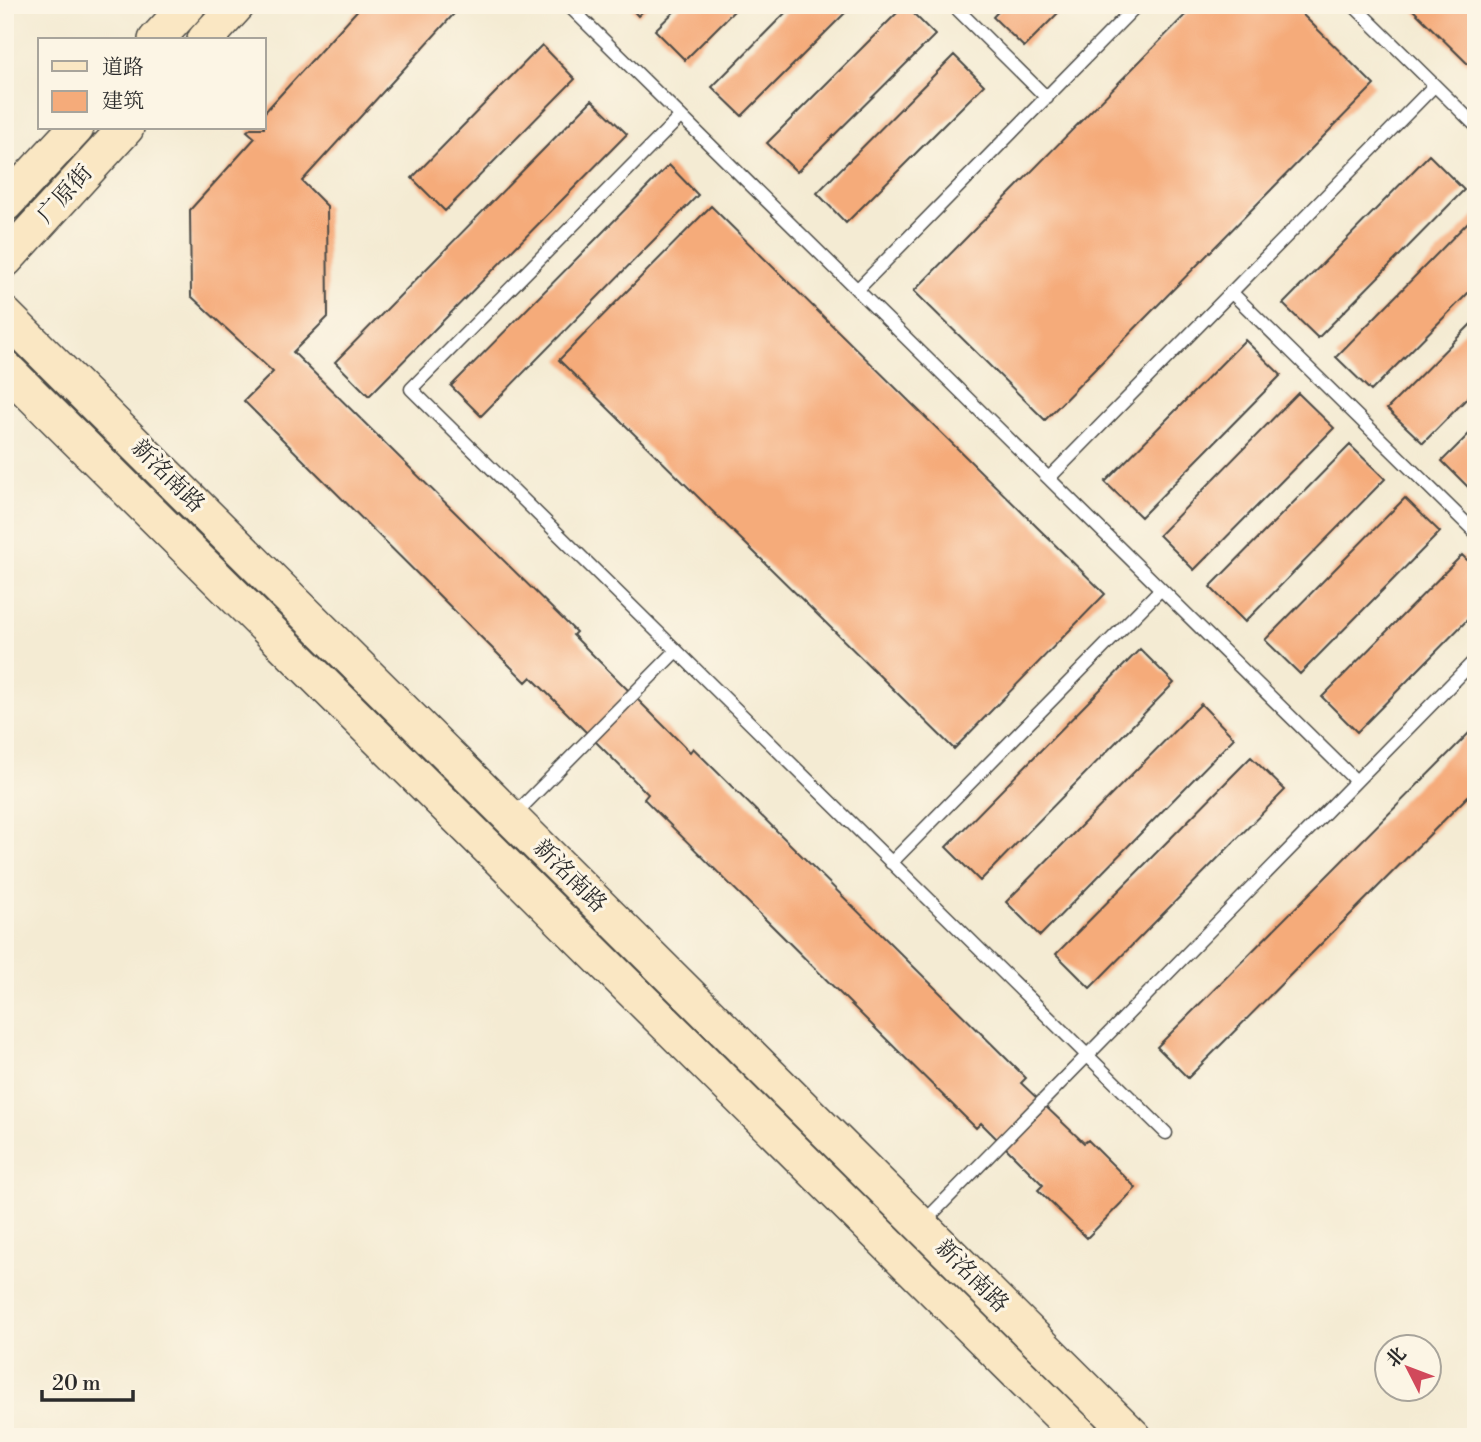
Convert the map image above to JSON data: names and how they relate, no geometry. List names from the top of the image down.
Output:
{
  "streets": {
    "main road": ["广原街", "新洺南路"]
  },
  "legend": ["道路", "建筑"],
  "scale_bar": "20 m",
  "north": "top left"
}
